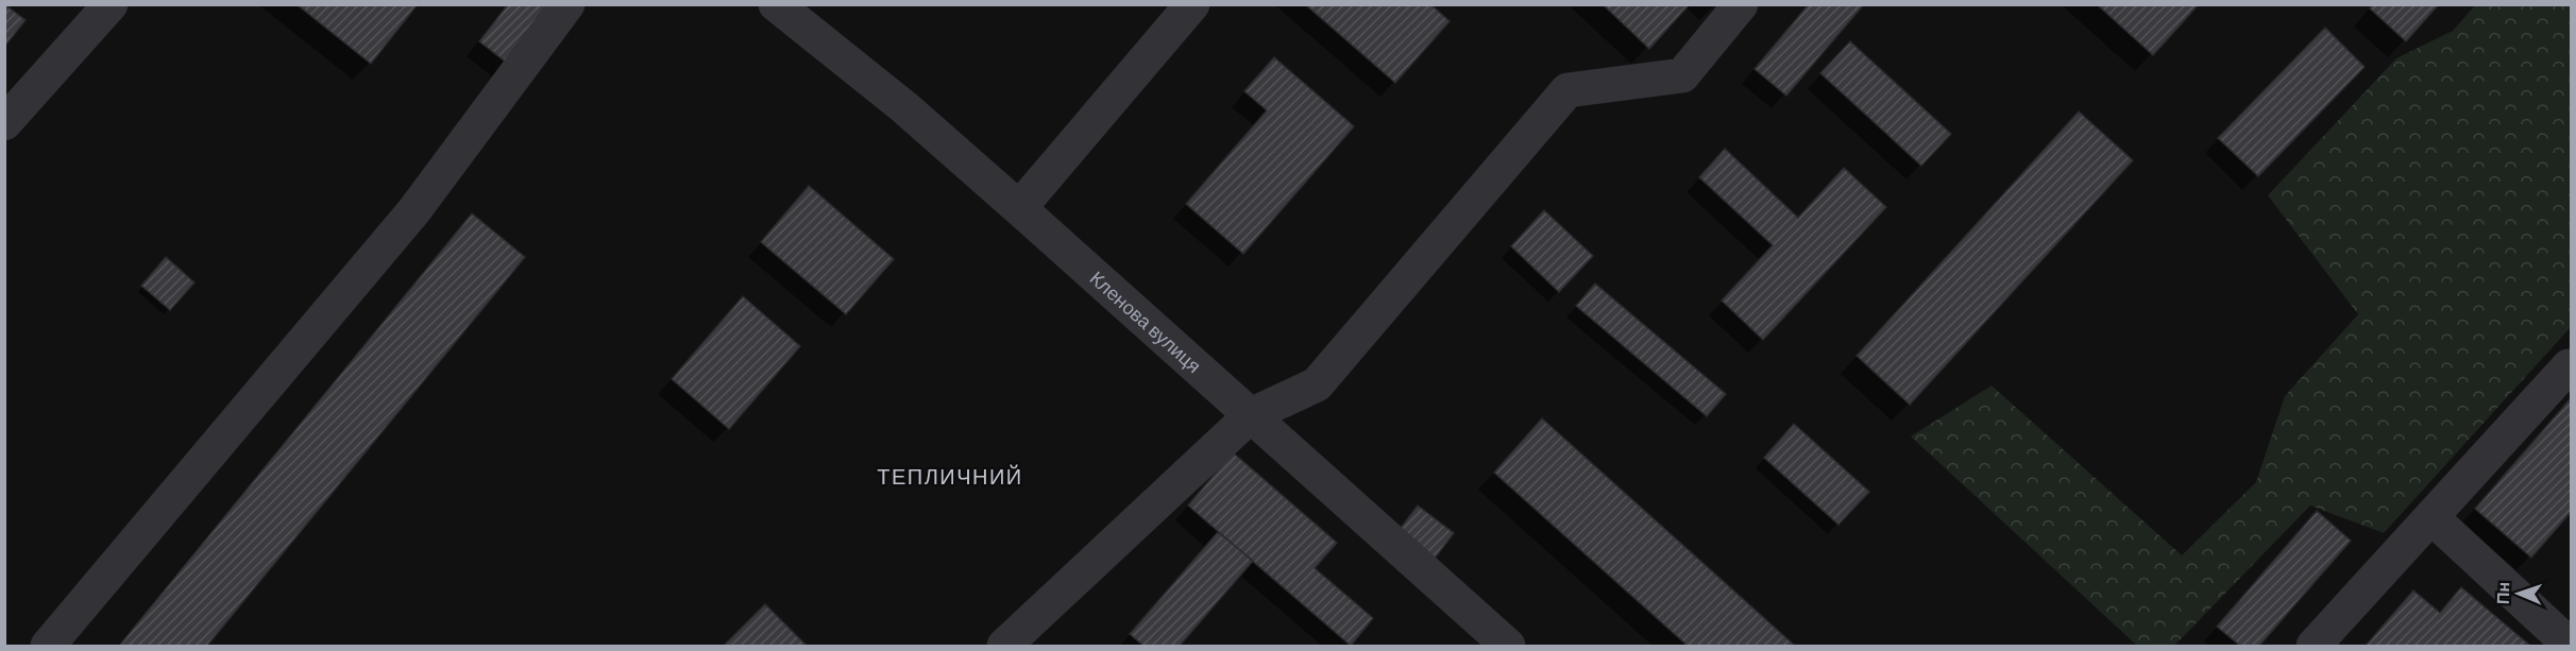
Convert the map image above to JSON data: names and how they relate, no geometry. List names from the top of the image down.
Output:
{
  "streets": {
    "street": ["Кленова вулиця"]
  },
  "districts": ["ТЕПЛИЧНИЙ"],
  "north": "left"
}
